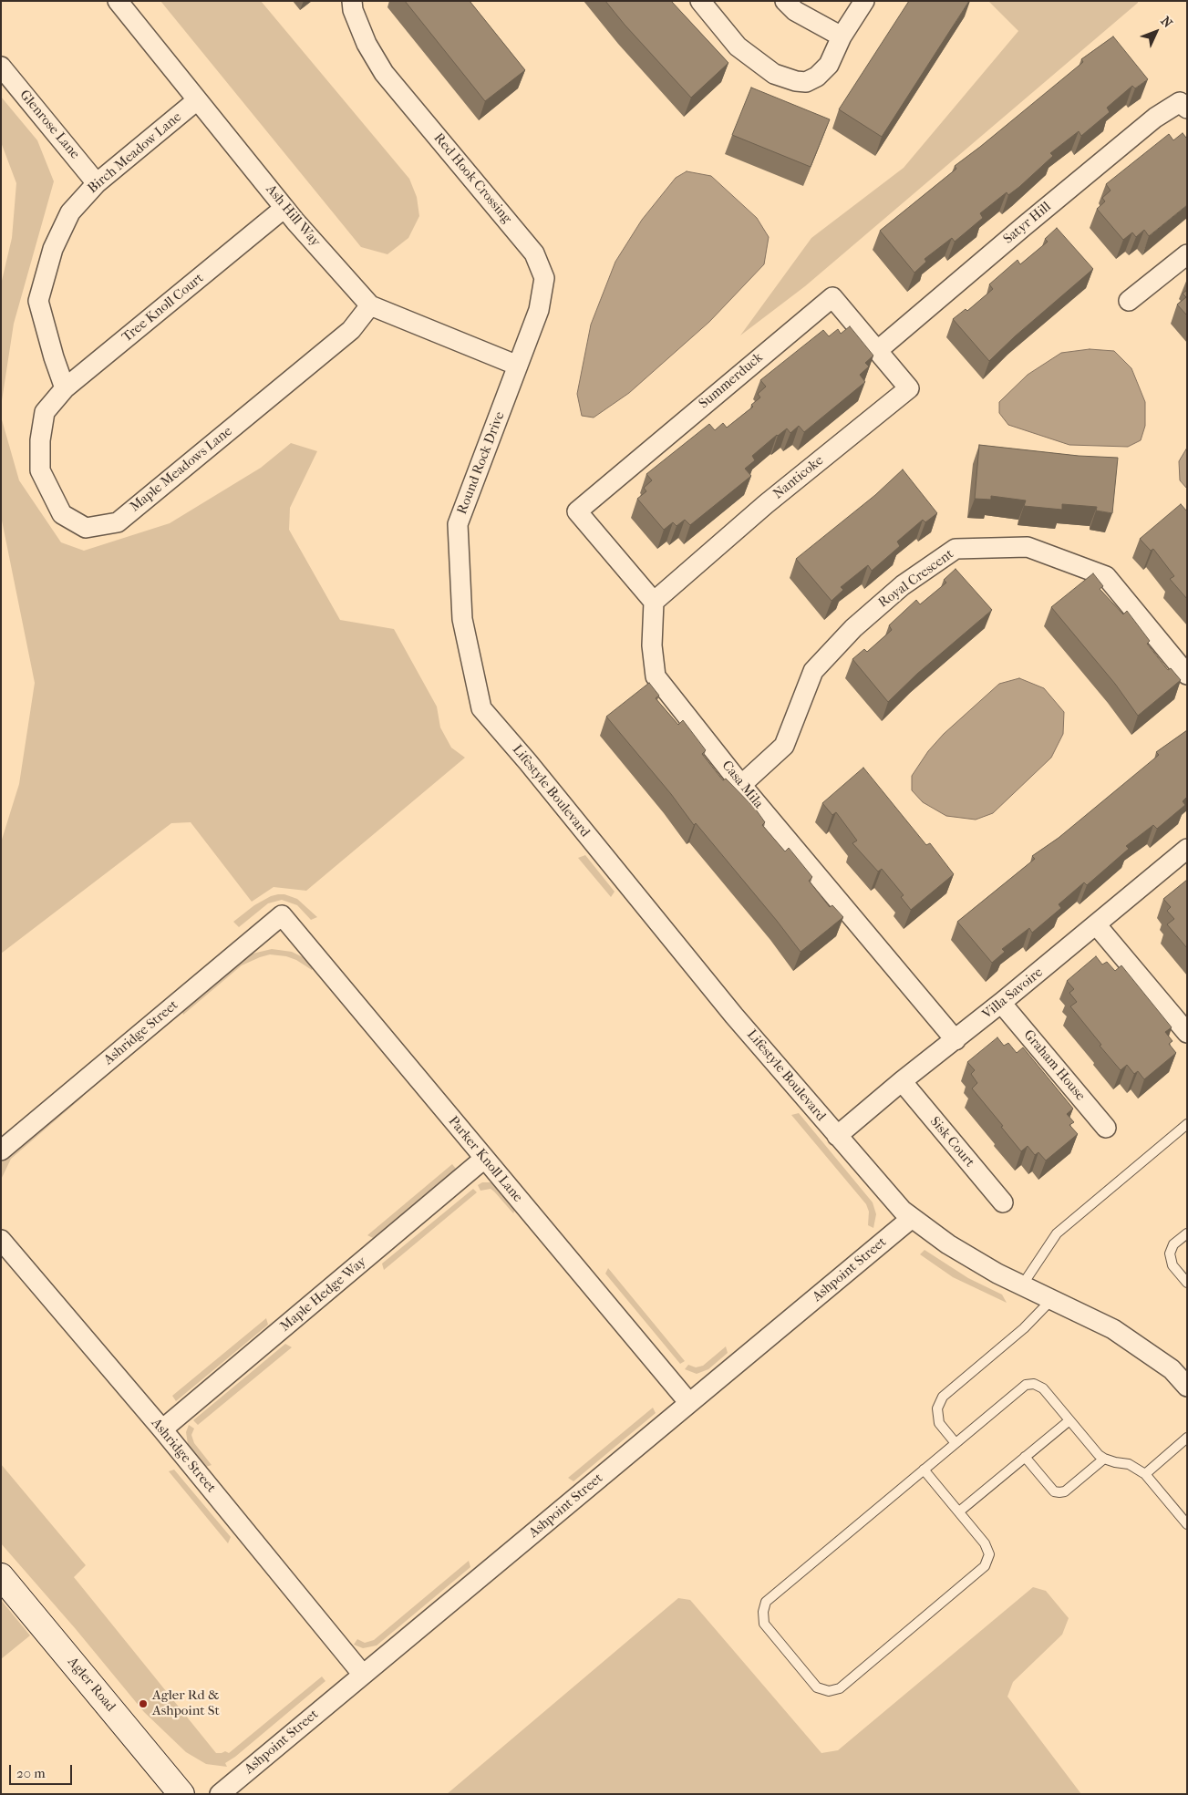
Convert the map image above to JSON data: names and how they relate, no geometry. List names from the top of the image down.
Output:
{
  "streets": {
    "main road": ["Agler Road"],
    "street": [
      "Glenrose Lane",
      "Birch Meadow Lane",
      "Red Hook Crossing",
      "Ash Hill Way",
      "Satyr Hill",
      "Tree Knoll Court",
      "Summerduck",
      "Round Rock Drive",
      "Maple Meadows Lane",
      "Nanticoke",
      "Royal Crescent",
      "Casa Mila",
      "Lifestyle Boulevard",
      "Villa Savoire",
      "Ashridge Street",
      "Graham House",
      "Sisk Court",
      "Parker Knoll Lane",
      "Ashpoint Street",
      "Maple Hedge Way"
    ]
  },
  "crossings": [
    ["Glenrose Lane", "Birch Meadow Lane"],
    ["Birch Meadow Lane", "Ash Hill Way"],
    ["Birch Meadow Lane", "Tree Knoll Court"],
    ["Red Hook Crossing", "Ash Hill Way"],
    ["Red Hook Crossing", "Round Rock Drive"],
    ["Ash Hill Way", "Tree Knoll Court"],
    ["Ash Hill Way", "Round Rock Drive"],
    ["Ash Hill Way", "Maple Meadows Lane"],
    ["Satyr Hill", "Summerduck"],
    ["Satyr Hill", "Nanticoke"],
    ["Tree Knoll Court", "Maple Meadows Lane"],
    ["Summerduck", "Nanticoke"],
    ["Summerduck", "Casa Mila"],
    ["Round Rock Drive", "Lifestyle Boulevard"],
    ["Nanticoke", "Casa Mila"],
    ["Royal Crescent", "Casa Mila"],
    ["Casa Mila", "Villa Savoire"],
    ["Lifestyle Boulevard", "Villa Savoire"],
    ["Lifestyle Boulevard", "Ashpoint Street"],
    ["Villa Savoire", "Graham House"],
    ["Villa Savoire", "Sisk Court"],
    ["Ashridge Street", "Parker Knoll Lane"],
    ["Ashridge Street", "Ashpoint Street"],
    ["Ashridge Street", "Maple Hedge Way"],
    ["Parker Knoll Lane", "Ashpoint Street"],
    ["Parker Knoll Lane", "Maple Hedge Way"]
  ],
  "places": ["Agler Rd & Ashpoint St"],
  "scale_bar": "20 m",
  "north": "top right"
}
